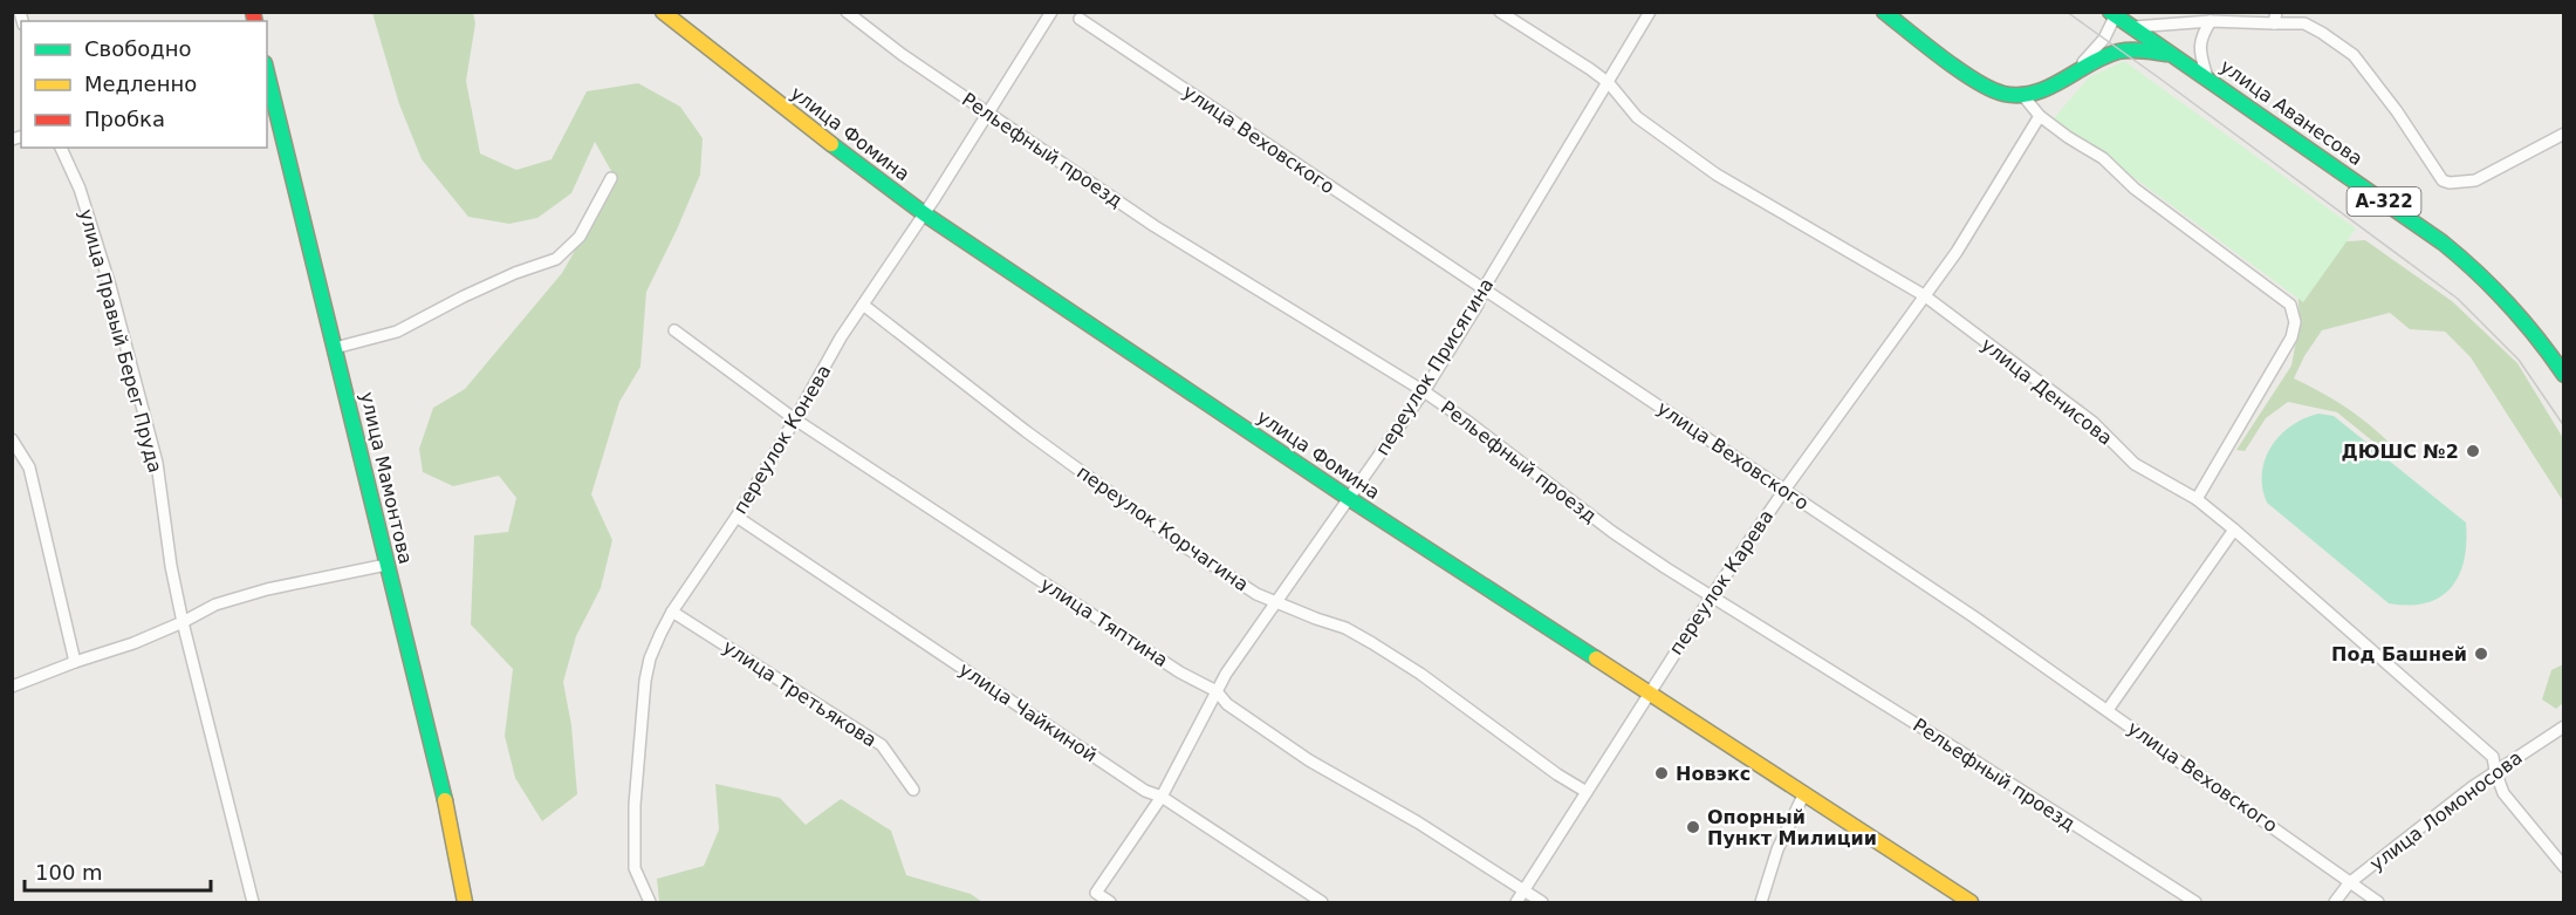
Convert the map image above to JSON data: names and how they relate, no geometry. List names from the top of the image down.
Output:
{
  "streets": {
    "main road": [
      "улица Аванесова",
      "улица Фомина",
      "А-322",
      "улица Мамонтова"
    ],
    "street": [
      "улица Веховского",
      "Рельефный проезд",
      "улица Правый Берег Пруда",
      "переулок Присягина",
      "улица Денисова",
      "переулок Конева",
      "переулок Корчагина",
      "переулок Карева",
      "улица Тяптина",
      "улица Третьякова",
      "улица Чайкиной",
      "улица Ломоносова"
    ]
  },
  "crossings": [
    ["улица Фомина", "переулок Присягина"],
    ["улица Фомина", "переулок Конева"],
    ["улица Фомина", "переулок Карева"],
    ["улица Веховского", "переулок Присягина"],
    ["улица Веховского", "переулок Карева"],
    ["улица Веховского", "улица Ломоносова"],
    ["Рельефный проезд", "переулок Присягина"],
    ["Рельефный проезд", "переулок Конева"],
    ["Рельефный проезд", "переулок Карева"],
    ["переулок Присягина", "улица Денисова"],
    ["переулок Присягина", "переулок Корчагина"],
    ["переулок Присягина", "улица Тяптина"],
    ["переулок Присягина", "улица Чайкиной"],
    ["улица Денисова", "переулок Карева"],
    ["улица Денисова", "улица Ломоносова"],
    ["переулок Конева", "переулок Корчагина"],
    ["переулок Конева", "улица Тяптина"],
    ["переулок Конева", "улица Третьякова"],
    ["переулок Конева", "улица Чайкиной"],
    ["переулок Корчагина", "переулок Карева"],
    ["переулок Карева", "улица Тяптина"]
  ],
  "places": [
    "ДЮШС №2",
    "Под Башней",
    "Новэкс",
    "Опорный Пункт Милиции"
  ],
  "legend": ["Свободно", "Медленно", "Пробка"],
  "scale_bar": "100 m"
}
